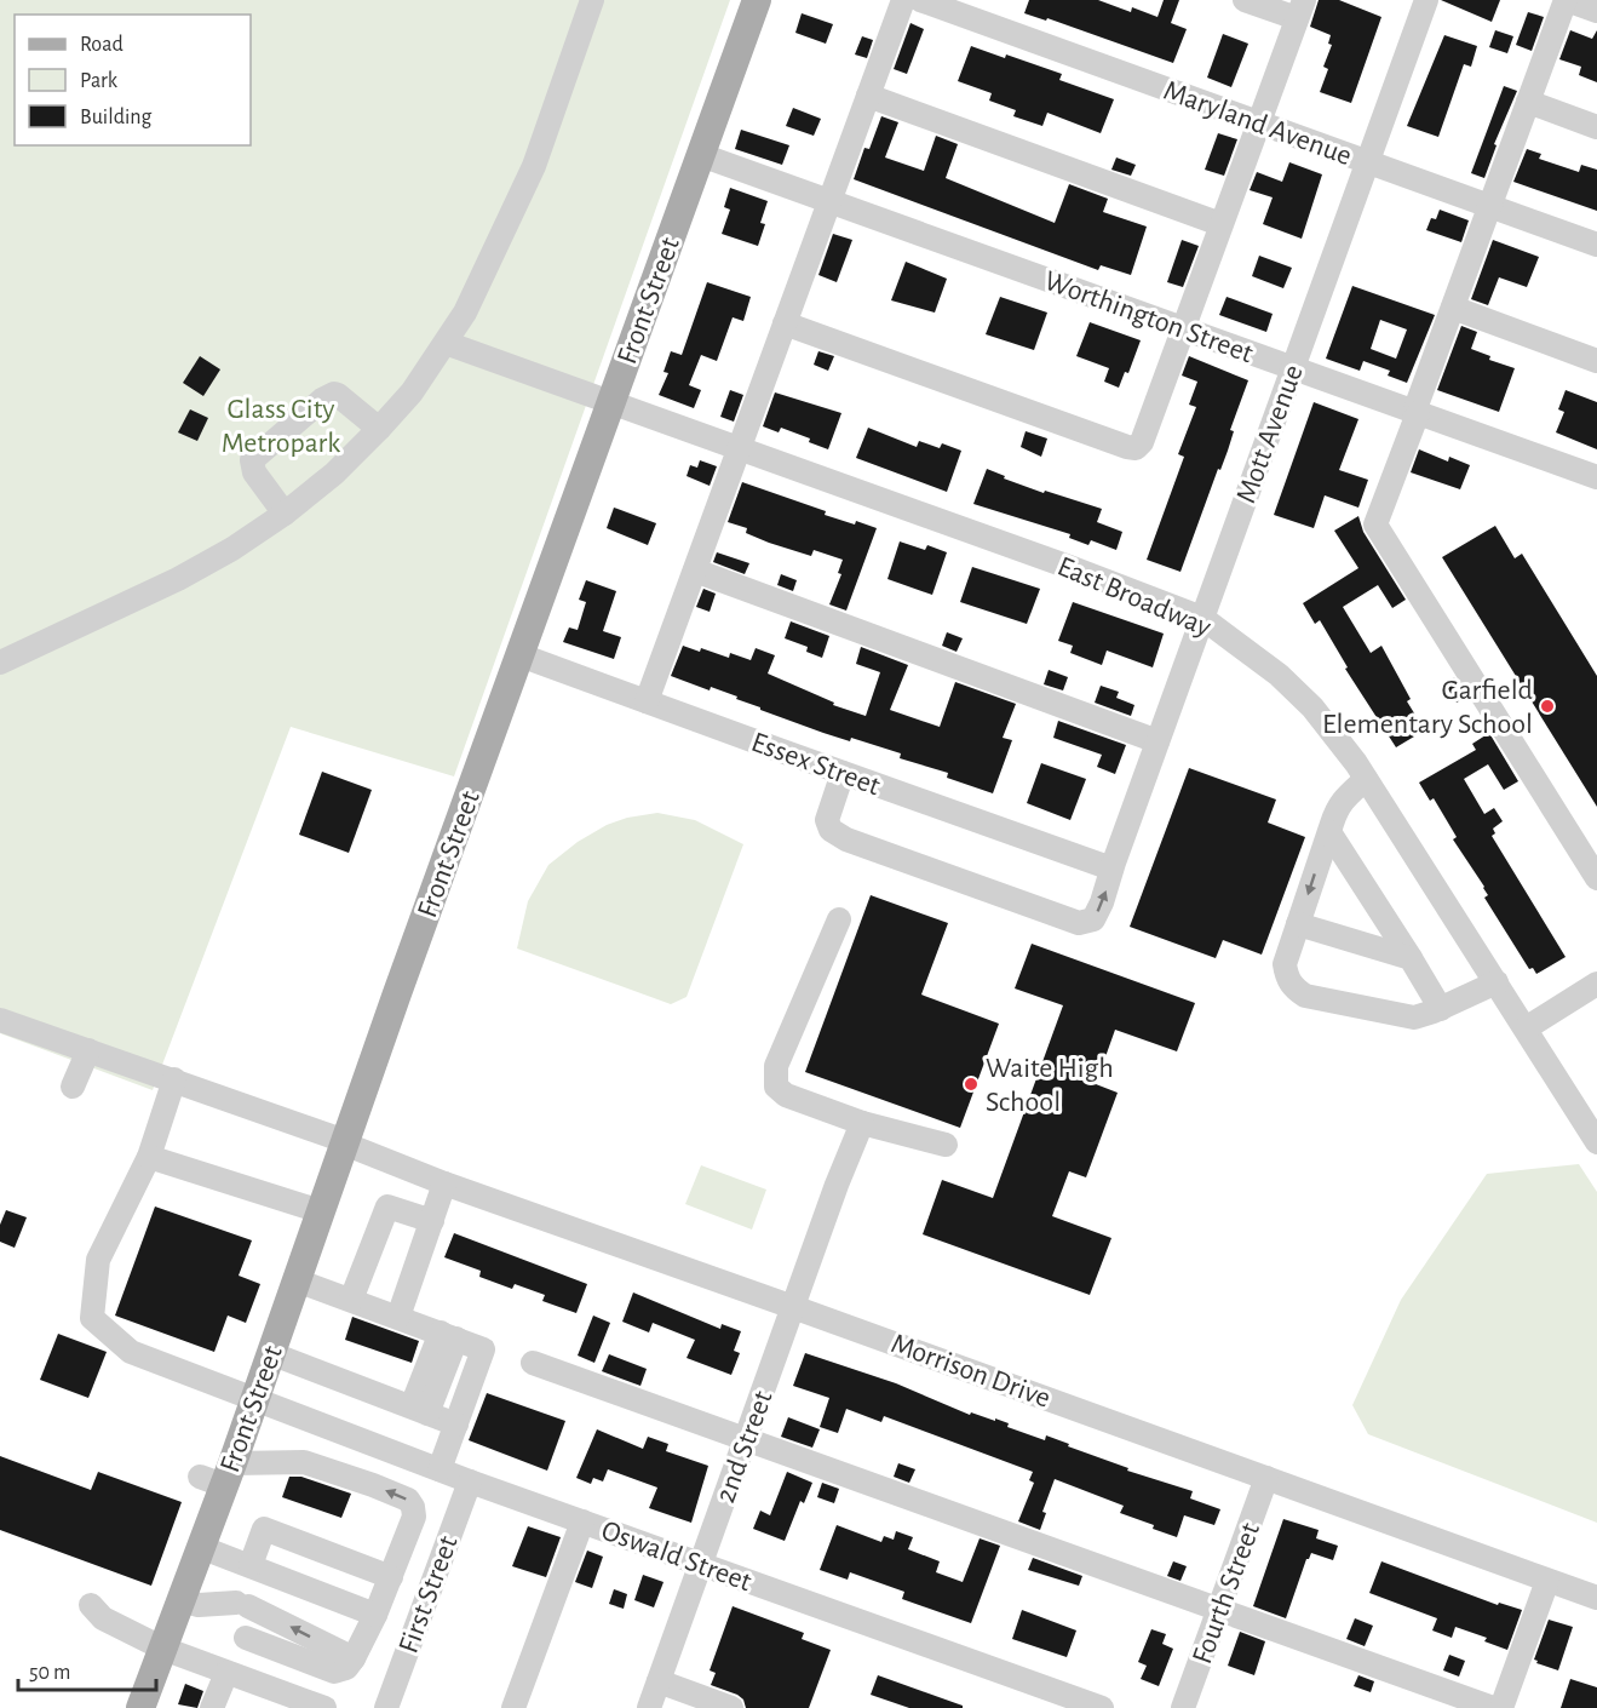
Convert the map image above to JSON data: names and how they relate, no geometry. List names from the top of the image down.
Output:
{
  "streets": {
    "main road": ["Front Street"],
    "street": [
      "Maryland Avenue",
      "Worthington Street",
      "Mott Avenue",
      "East Broadway",
      "Essex Street",
      "Morrison Drive",
      "2nd Street",
      "Oswald Street",
      "Fourth Street",
      "First Street"
    ]
  },
  "crossings": [
    ["Maryland Avenue", "Mott Avenue"],
    ["Front Street", "Worthington Street"],
    ["Front Street", "East Broadway"],
    ["Front Street", "Essex Street"],
    ["Front Street", "Morrison Drive"],
    ["Front Street", "Oswald Street"],
    ["Worthington Street", "Mott Avenue"],
    ["Mott Avenue", "East Broadway"],
    ["Mott Avenue", "Essex Street"],
    ["Morrison Drive", "2nd Street"],
    ["Morrison Drive", "Fourth Street"],
    ["2nd Street", "Oswald Street"],
    ["Oswald Street", "First Street"]
  ],
  "parks": ["Glass City Metropark"],
  "places": ["Garfield Elementary School", "Waite High School"],
  "legend": ["Road", "Park", "Building"],
  "scale_bar": "50 m"
}
